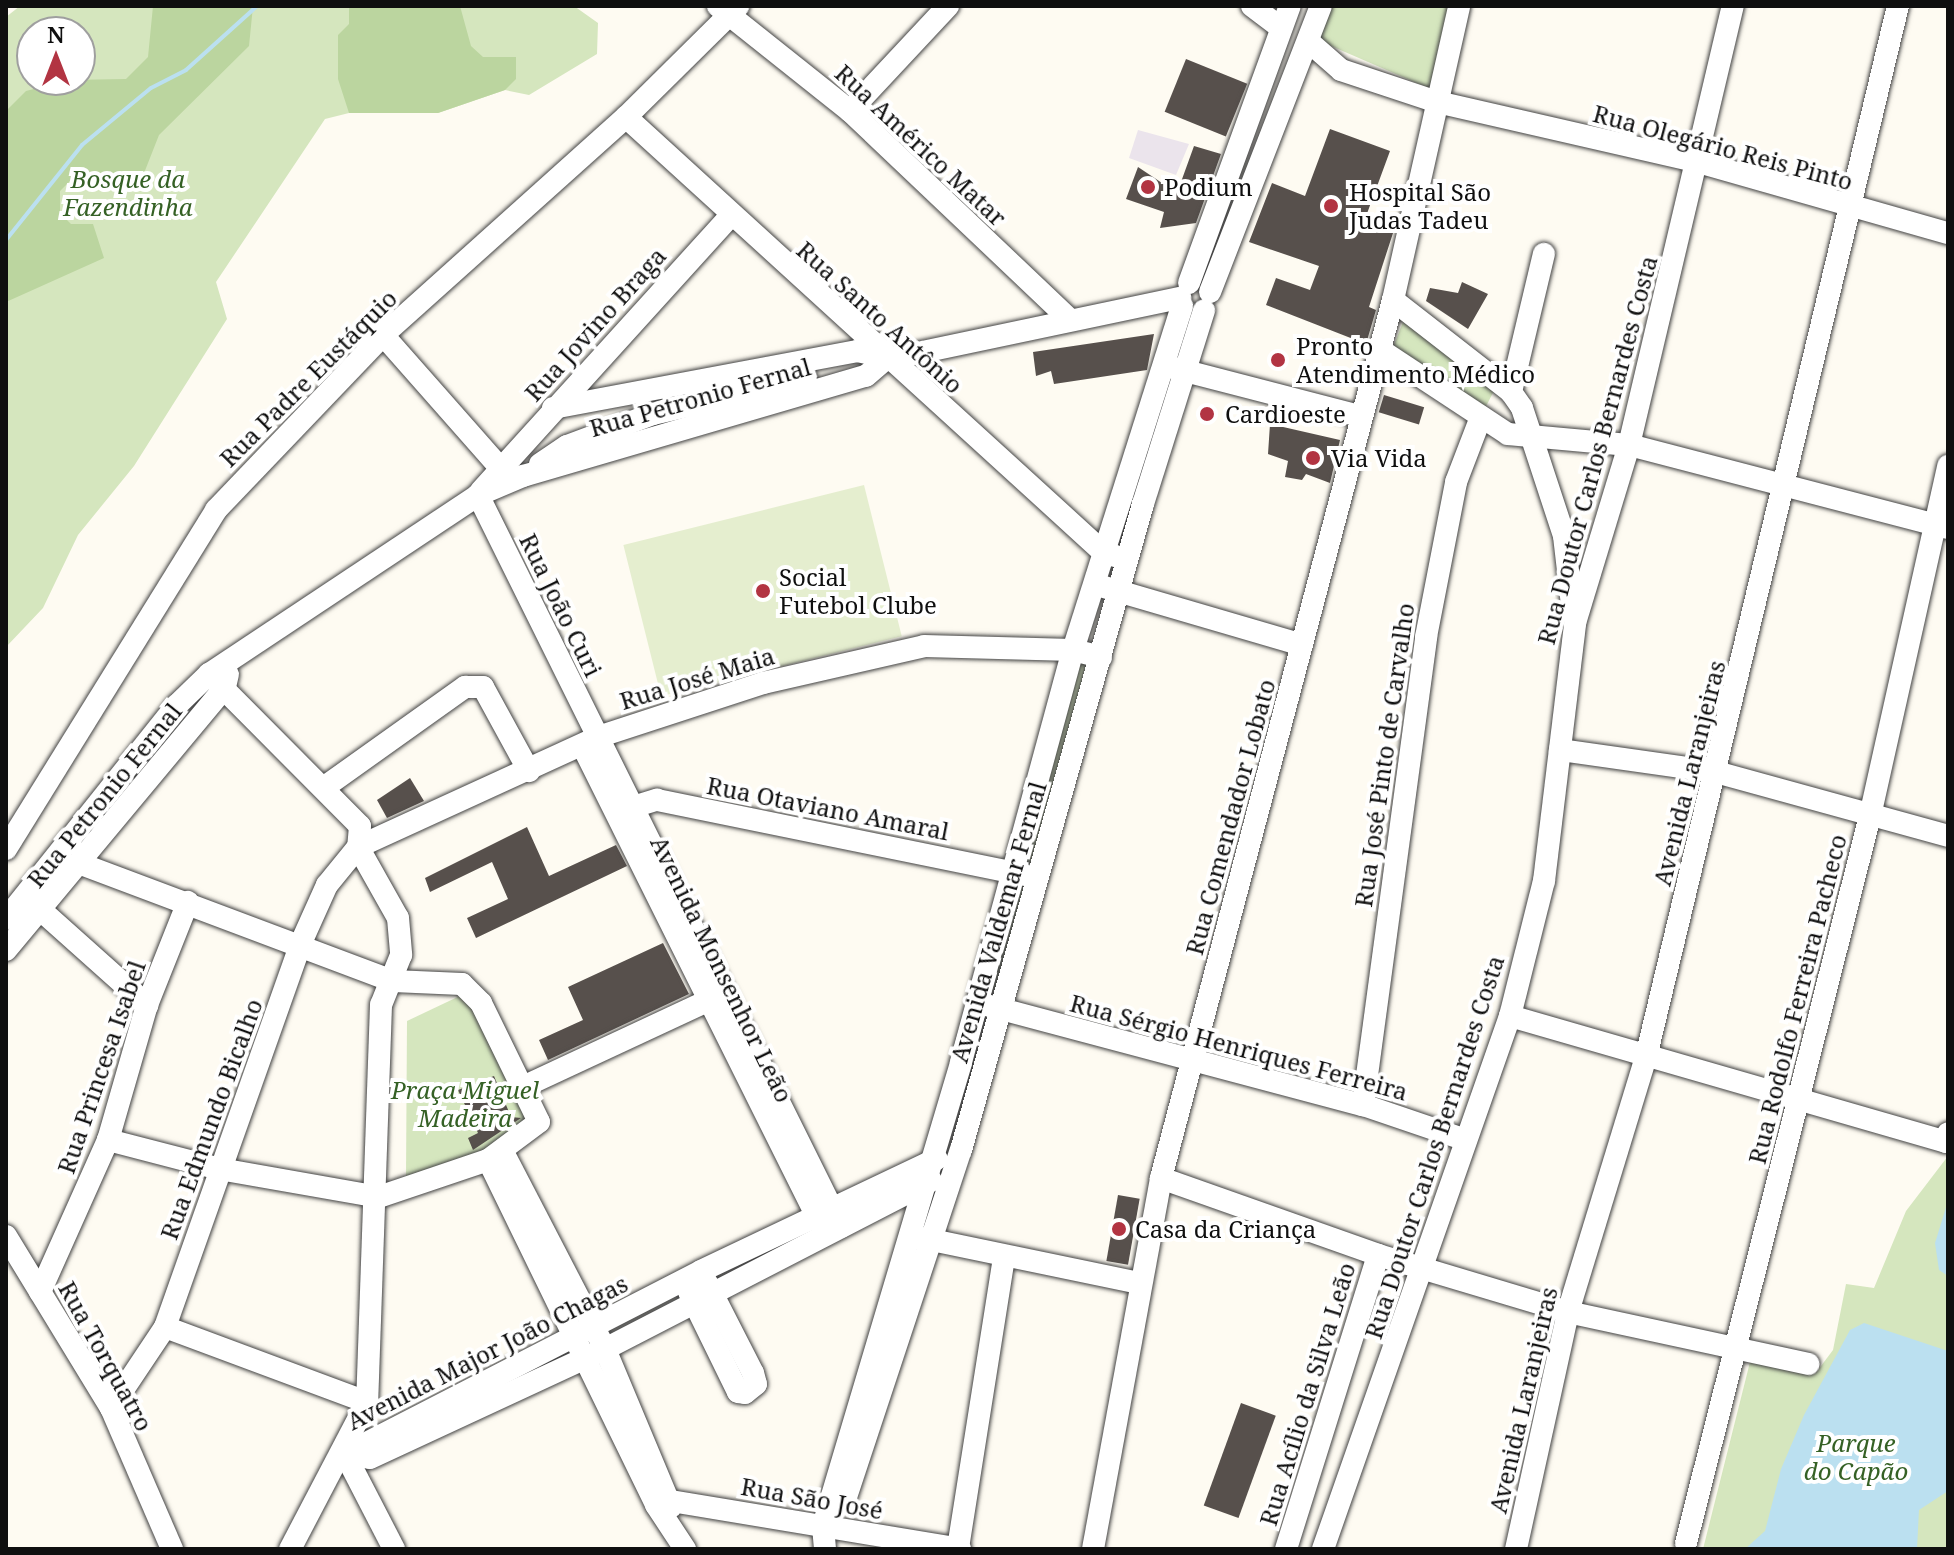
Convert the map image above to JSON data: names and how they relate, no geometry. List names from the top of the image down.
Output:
{
  "streets": {
    "street": [
      "Rua Américo Matar",
      "Rua Olegário Reis Pinto",
      "Rua Santo Antônio",
      "Rua Jovino Braga",
      "Rua Padre Eustáquio",
      "Rua Petronio Fernal",
      "Rua Doutor Carlos Bernardes Costa",
      "Rua João Curi",
      "Rua José Maia",
      "Rua José Pinto de Carvalho",
      "Avenida Laranjeiras",
      "Rua Otaviano Amaral",
      "Rua Comendador Lobato",
      "Avenida Valdemar Fernal",
      "Avenida Monsenhor Leão",
      "Rua Rodolfo Ferreira Pacheco",
      "Rua Sérgio Henriques Ferreira",
      "Rua Princesa Isabel",
      "Rua Edmundo Bicalho",
      "Avenida Major João Chagas",
      "Rua Torquatro",
      "Rua Acílio da Silva Leão",
      "Rua São José"
    ]
  },
  "crossings": [
    ["Rua Américo Matar", "Rua Padre Eustáquio"],
    ["Rua Américo Matar", "Rua Petronio Fernal"],
    ["Rua Olegário Reis Pinto", "Rua Doutor Carlos Bernardes Costa"],
    ["Rua Olegário Reis Pinto", "Avenida Laranjeiras"],
    ["Rua Olegário Reis Pinto", "Rua Comendador Lobato"],
    ["Rua Santo Antônio", "Rua Jovino Braga"],
    ["Rua Santo Antônio", "Rua Padre Eustáquio"],
    ["Rua Santo Antônio", "Rua Petronio Fernal"],
    ["Rua Santo Antônio", "Avenida Valdemar Fernal"],
    ["Rua Jovino Braga", "Rua Petronio Fernal"],
    ["Rua Petronio Fernal", "Rua João Curi"],
    ["Rua Petronio Fernal", "Avenida Valdemar Fernal"],
    ["Rua Doutor Carlos Bernardes Costa", "Rua Sérgio Henriques Ferreira"],
    ["Rua João Curi", "Rua José Maia"],
    ["Rua João Curi", "Avenida Monsenhor Leão"],
    ["Rua José Maia", "Avenida Valdemar Fernal"],
    ["Rua José Maia", "Avenida Monsenhor Leão"],
    ["Rua José Maia", "Rua Edmundo Bicalho"],
    ["Rua José Pinto de Carvalho", "Rua Sérgio Henriques Ferreira"],
    ["Rua Otaviano Amaral", "Avenida Valdemar Fernal"],
    ["Rua Otaviano Amaral", "Avenida Monsenhor Leão"],
    ["Rua Comendador Lobato", "Rua Sérgio Henriques Ferreira"],
    ["Avenida Valdemar Fernal", "Rua Sérgio Henriques Ferreira"],
    ["Avenida Valdemar Fernal", "Avenida Major João Chagas"],
    ["Avenida Valdemar Fernal", "Rua São José"],
    ["Avenida Monsenhor Leão", "Avenida Major João Chagas"],
    ["Rua Princesa Isabel", "Rua Torquatro"],
    ["Rua Edmundo Bicalho", "Rua Torquatro"]
  ],
  "parks": ["Bosque da Fazendinha", "Praça Miguel Madeira", "Parque do Capão"],
  "places": [
    "Podium",
    "Hospital São Judas Tadeu",
    "Pronto Atendimento Médico",
    "Cardioeste",
    "Via Vida",
    "Social Futebol Clube",
    "Casa da Criança"
  ],
  "north": "top"
}
